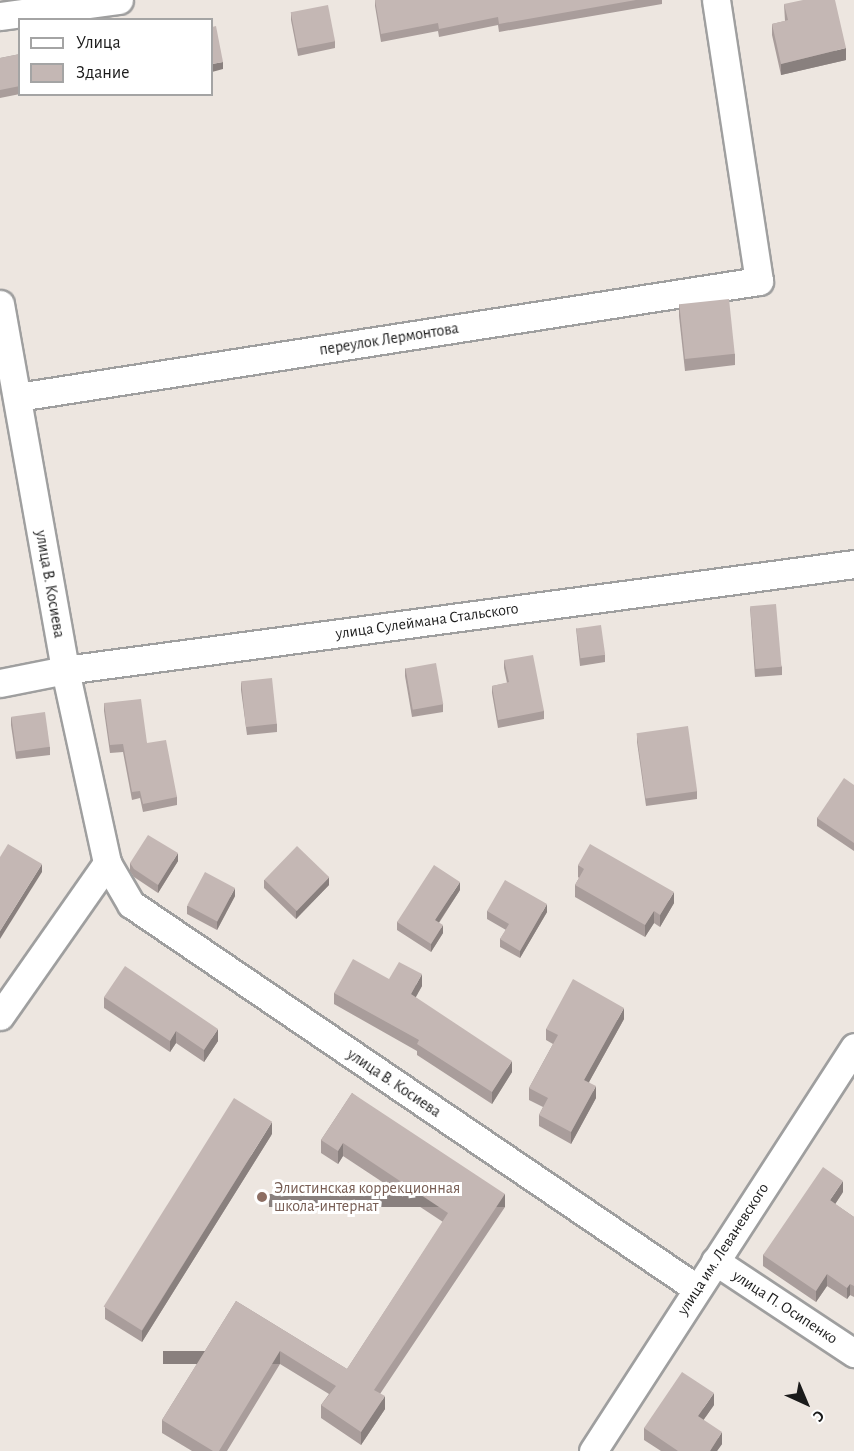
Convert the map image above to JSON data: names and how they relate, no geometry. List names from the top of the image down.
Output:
{
  "streets": {
    "street": [
      "переулок Лермонтова",
      "улица В. Косиева",
      "улица Сулеймана Стальского",
      "улица им. Леваневского",
      "улица П. Осипенко"
    ]
  },
  "crossings": [
    ["переулок Лермонтова", "улица В. Косиева"],
    ["улица В. Косиева", "улица Сулеймана Стальского"],
    ["улица В. Косиева", "улица им. Леваневского"],
    ["улица им. Леваневского", "улица П. Осипенко"]
  ],
  "places": ["Элистинская коррекционная школа-интернат"],
  "legend": ["Улица", "Здание"],
  "north": "bottom right"
}
